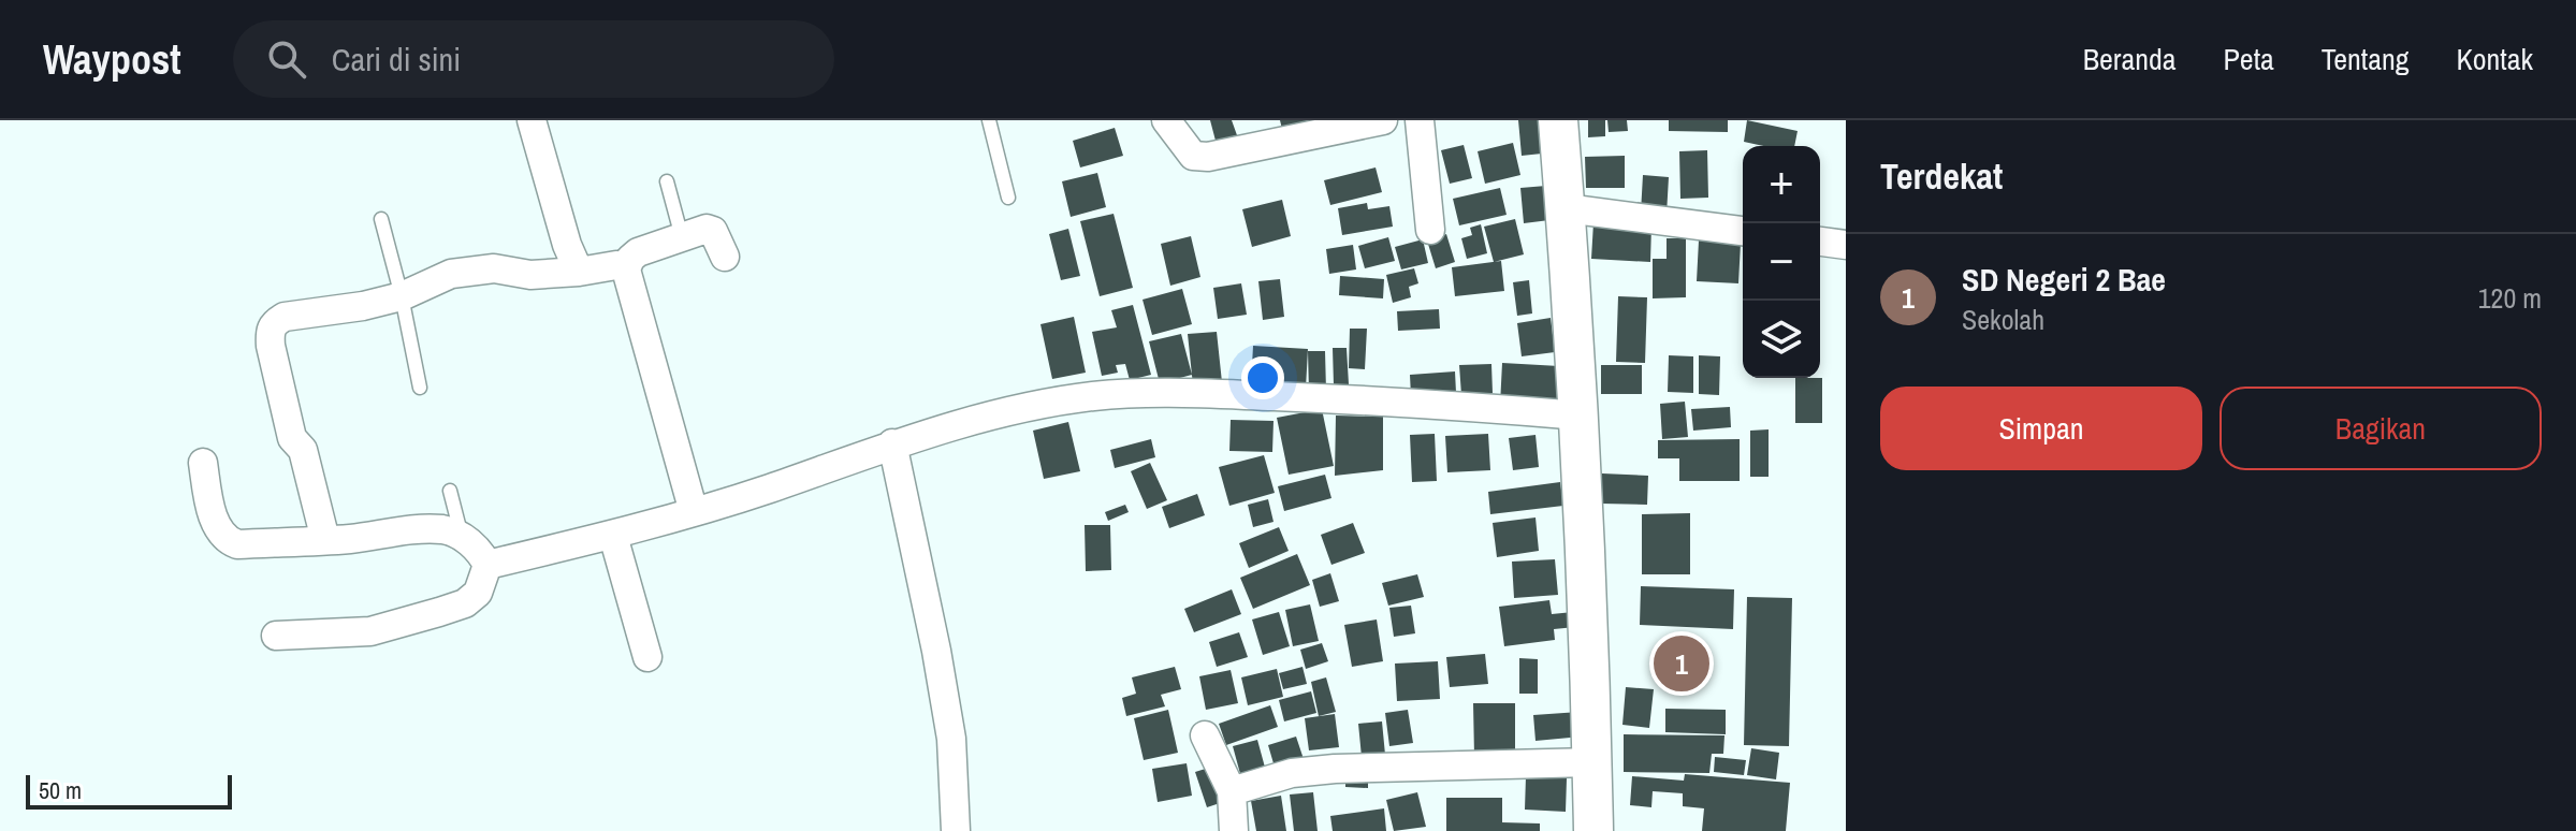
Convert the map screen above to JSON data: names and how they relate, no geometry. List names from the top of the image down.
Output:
{
  "scale_bar": "50 m",
  "page": {
    "header": "Waypost",
    "search": "Cari di sini",
    "nav": [
      "Beranda",
      "Peta",
      "Tentang",
      "Kontak"
    ],
    "heading": "Terdekat",
    "map_buttons": ["+", "−"],
    "list": [
      {
        "mark": "1",
        "name": "SD Negeri 2 Bae",
        "note": "Sekolah",
        "value": "120 m"
      }
    ],
    "buttons": ["Simpan", "Bagikan"],
    "pins": "1",
    "scale": "50 m"
  }
}
